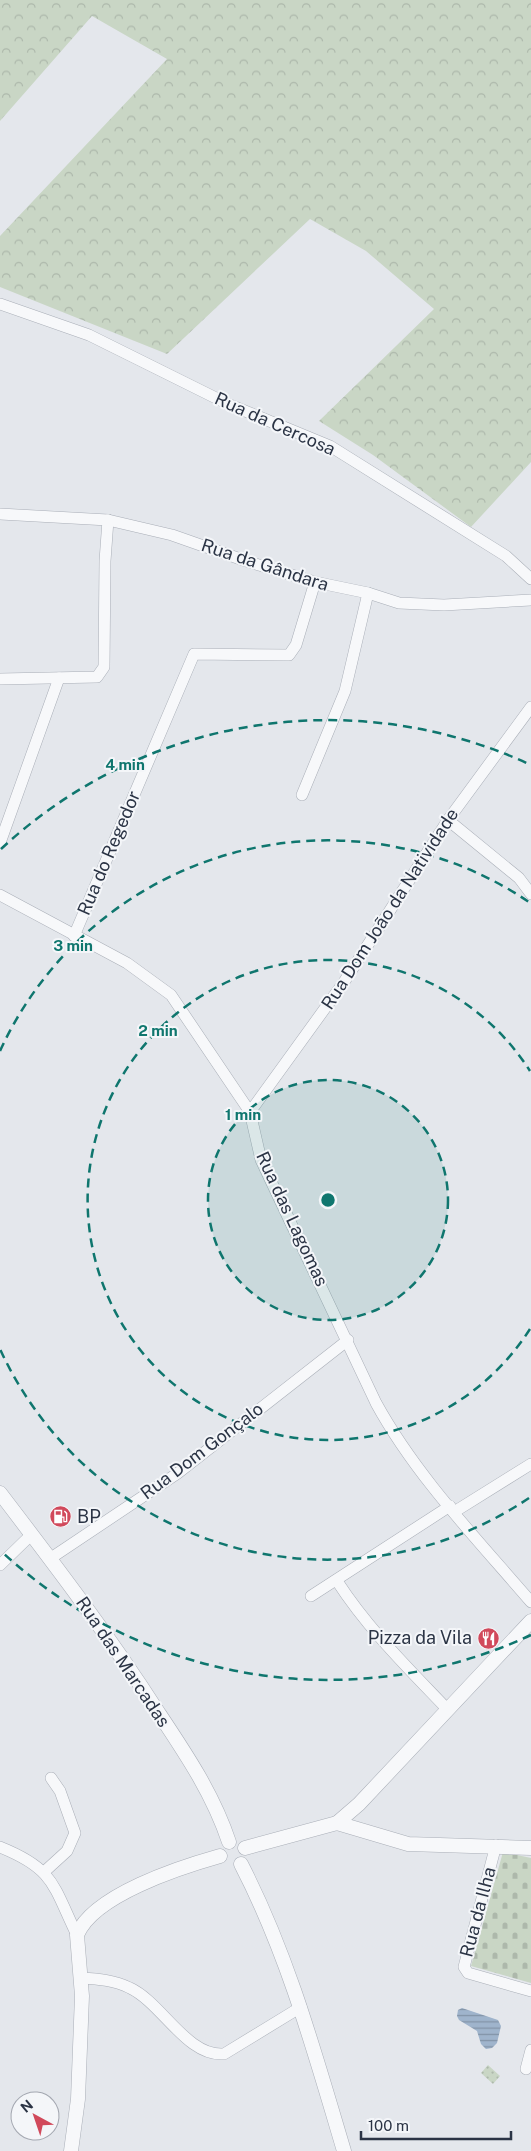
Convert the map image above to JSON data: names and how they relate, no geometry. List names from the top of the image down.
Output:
{
  "streets": {
    "street": [
      "Rua da Cercosa",
      "Rua da Gândara",
      "Rua do Regedor",
      "Rua Dom João da Natividade",
      "Rua das Lagomas",
      "Rua Dom Gonçalo",
      "Rua das Marcadas",
      "Rua da Ilha"
    ]
  },
  "crossings": [
    ["Rua da Gândara", "Rua do Regedor"],
    ["Rua do Regedor", "Rua das Lagomas"],
    ["Rua Dom João da Natividade", "Rua das Lagomas"],
    ["Rua das Lagomas", "Rua Dom Gonçalo"],
    ["Rua Dom Gonçalo", "Rua das Marcadas"]
  ],
  "places": {
    "fuel station": ["BP"],
    "restaurant": ["Pizza da Vila"]
  },
  "scale_bar": "100 m",
  "north": "top left",
  "rings": [
    "4 min",
    "3 min",
    "2 min",
    "1 min"
  ]
}
